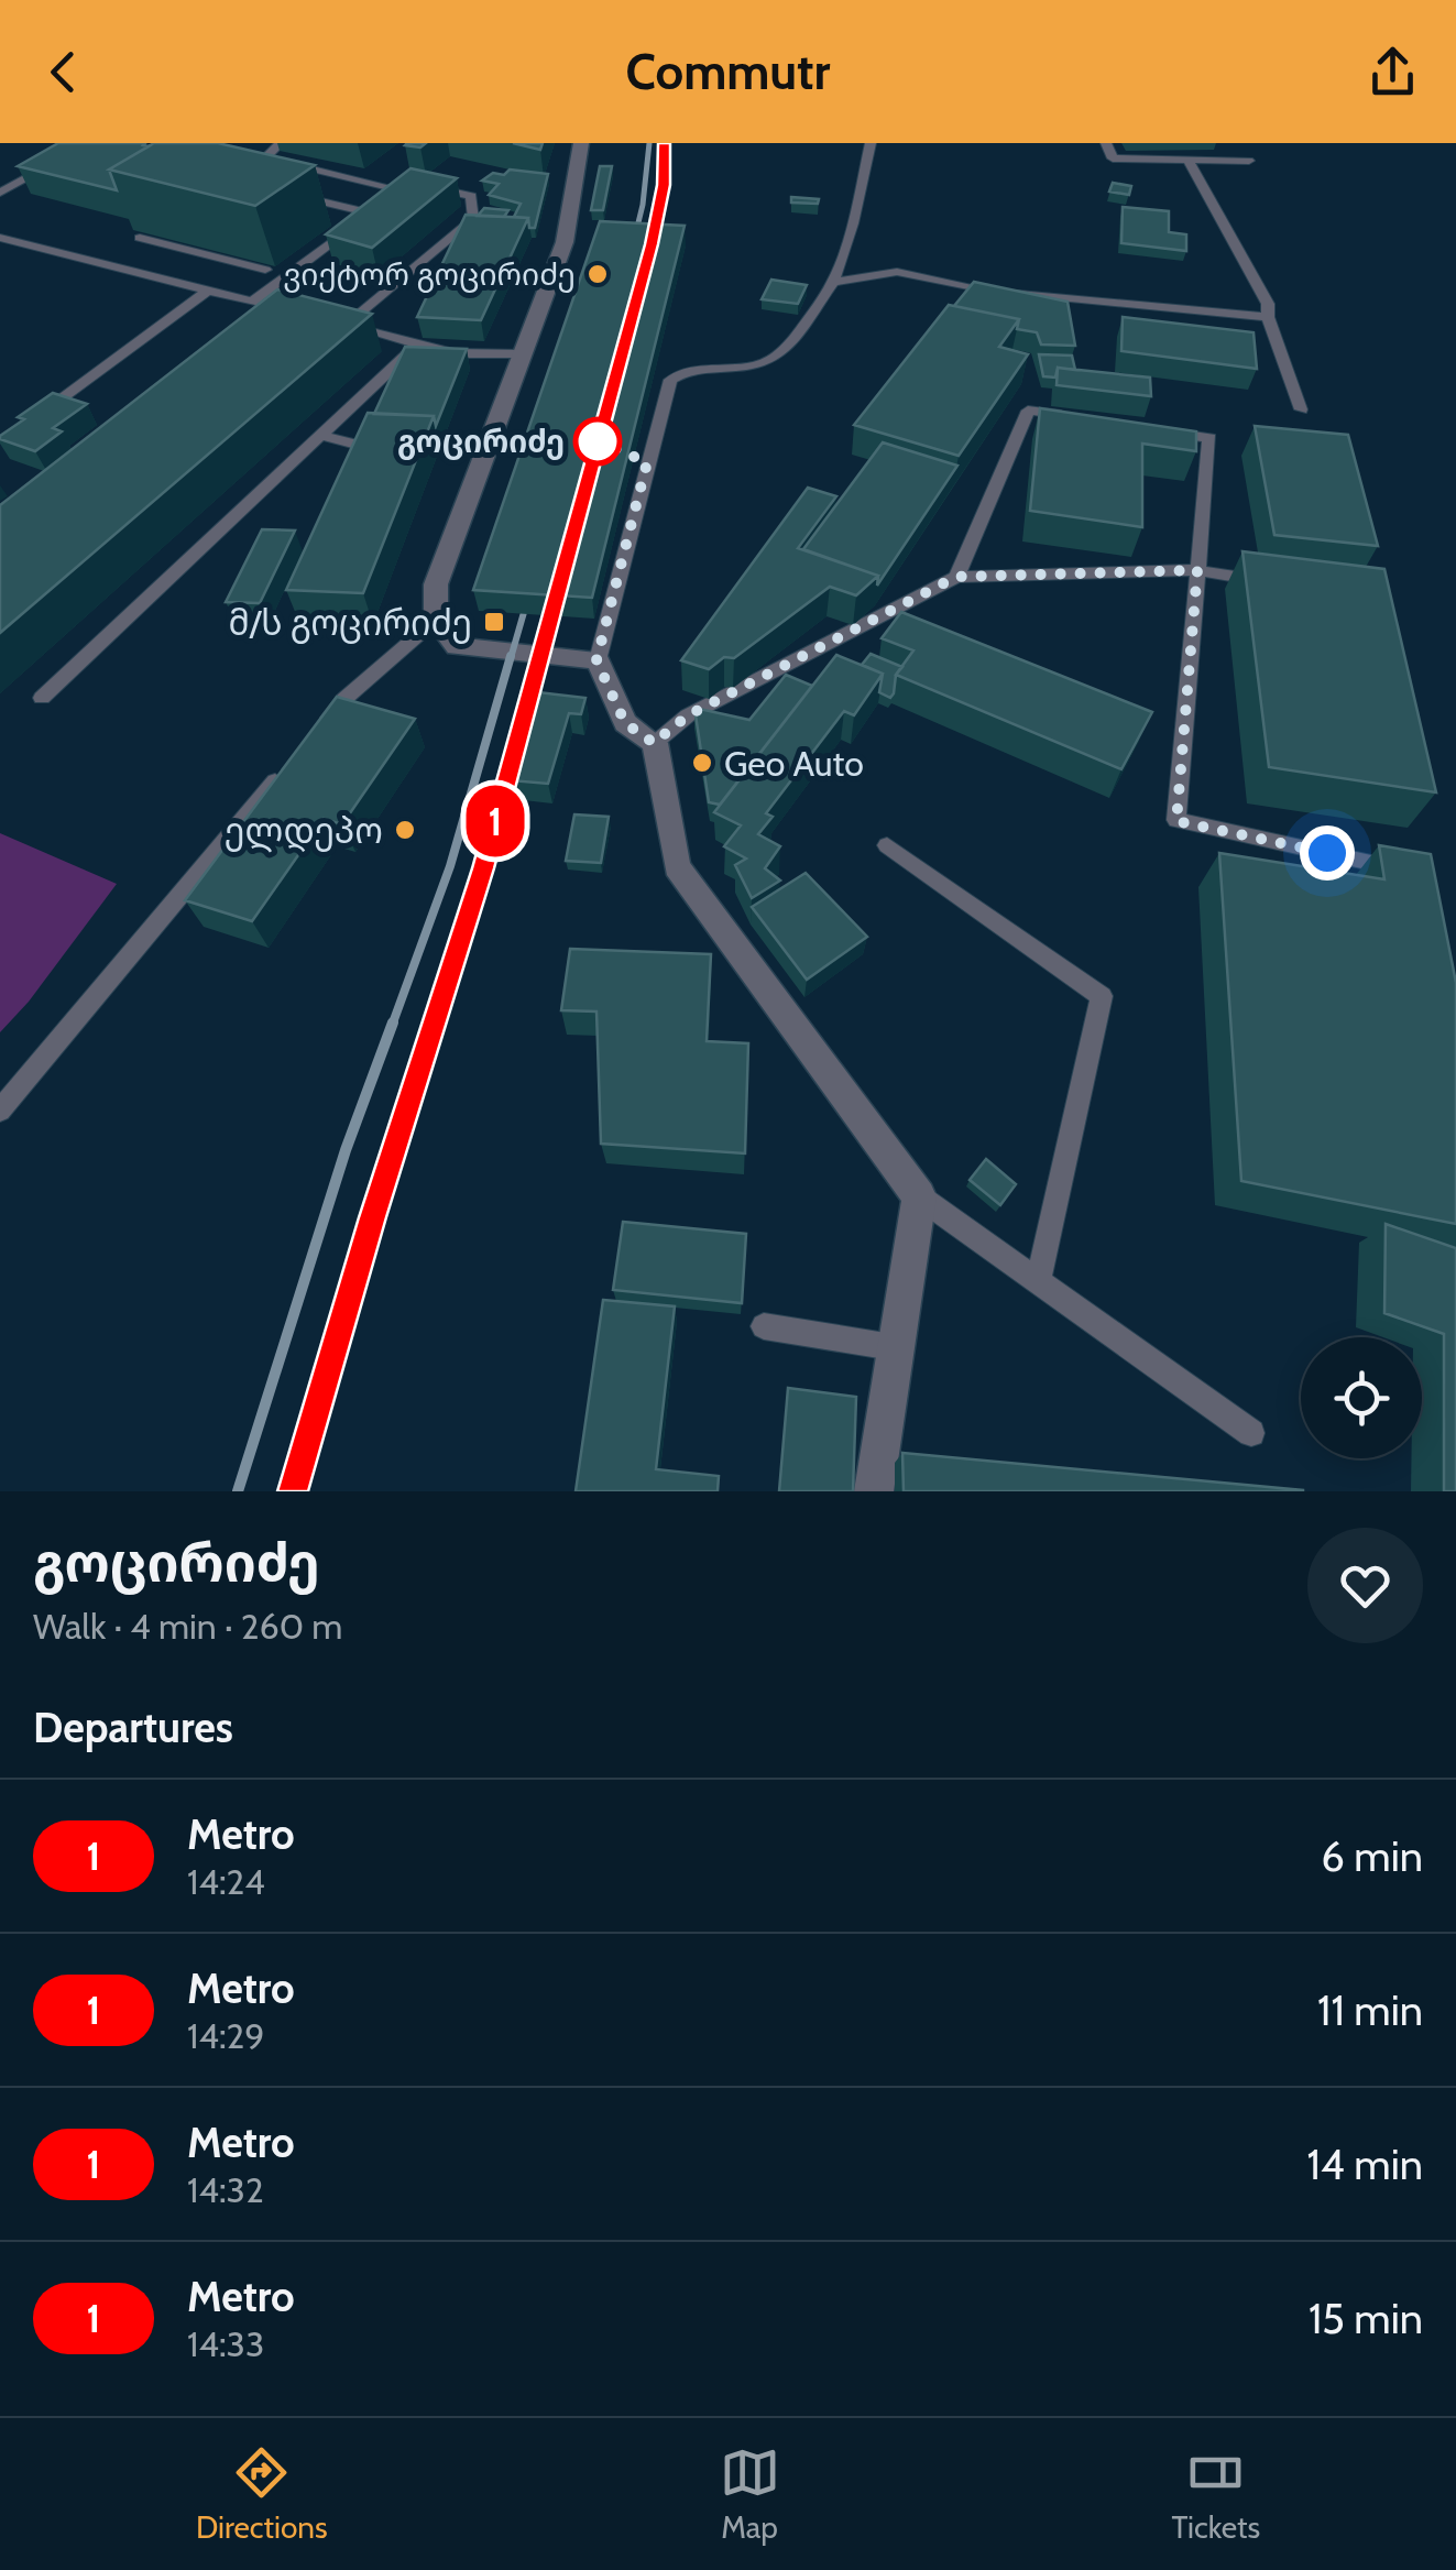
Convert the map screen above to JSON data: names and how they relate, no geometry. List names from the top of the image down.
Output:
{
  "places": {
    "other": [
      "ვიქტორ გოცირიძე",
      "გოცირიძე",
      "Geo Auto",
      "ელდეპო"
    ],
    "transit": ["მ/ს გოცირიძე"]
  },
  "lines": ["metro line 1"],
  "page": {
    "header": "Commutr",
    "on_map": "1",
    "heading": [
      ["გოცირიძე", "Walk · 4 min · 260 m"],
      "Departures"
    ],
    "list": [
      {
        "mark": "1",
        "name": "Metro",
        "note": "14:24",
        "value": "6 min"
      },
      {
        "mark": "1",
        "name": "Metro",
        "note": "14:29",
        "value": "11 min"
      },
      {
        "mark": "1",
        "name": "Metro",
        "note": "14:32",
        "value": "14 min"
      },
      {
        "mark": "1",
        "name": "Metro",
        "note": "14:33",
        "value": "15 min"
      }
    ],
    "tabs": ["Directions", "Map", "Tickets"]
  }
}
